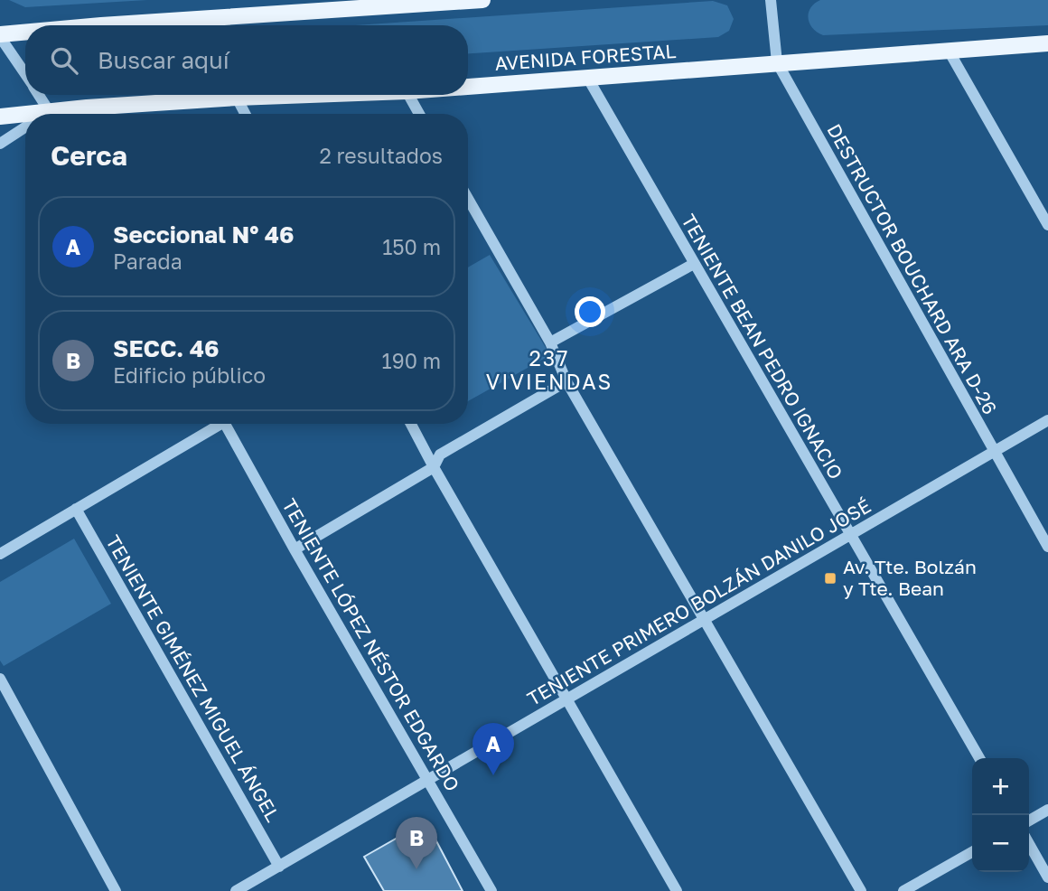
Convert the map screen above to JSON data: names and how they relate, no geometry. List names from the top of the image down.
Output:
{
  "streets": {
    "main road": ["AVENIDA FORESTAL"],
    "street": [
      "DESTRUCTOR BOUCHARD ARA D-26",
      "TENIENTE BEAN PEDRO IGNACIO",
      "TENIENTE PRIMERO BOLZÁN DANILO JOSÉ",
      "TENIENTE LÓPEZ NÉSTOR EDGARDO",
      "TENIENTE GIMÉNEZ MIGUEL ÁNGEL"
    ]
  },
  "crossings": [
    ["AVENIDA FORESTAL", "DESTRUCTOR BOUCHARD ARA D-26"],
    ["AVENIDA FORESTAL", "TENIENTE BEAN PEDRO IGNACIO"],
    ["DESTRUCTOR BOUCHARD ARA D-26", "TENIENTE PRIMERO BOLZÁN DANILO JOSÉ"],
    ["TENIENTE BEAN PEDRO IGNACIO", "TENIENTE PRIMERO BOLZÁN DANILO JOSÉ"],
    ["TENIENTE PRIMERO BOLZÁN DANILO JOSÉ", "TENIENTE LÓPEZ NÉSTOR EDGARDO"],
    ["TENIENTE PRIMERO BOLZÁN DANILO JOSÉ", "TENIENTE GIMÉNEZ MIGUEL ÁNGEL"]
  ],
  "districts": ["237 VIVIENDAS"],
  "places": {
    "transit": ["Av. Tte. Bolzán y Tte. Bean"]
  },
  "page": {
    "search": "Buscar aquí",
    "heading": ["Cerca", "2 resultados"],
    "list": [
      {
        "mark": "A",
        "name": "Seccional N° 46",
        "note": "Parada",
        "value": "150 m"
      },
      {
        "mark": "B",
        "name": "SECC. 46",
        "note": "Edificio público",
        "value": "190 m"
      }
    ],
    "pins": ["A", "B"],
    "map_buttons": ["+", "−"]
  }
}
